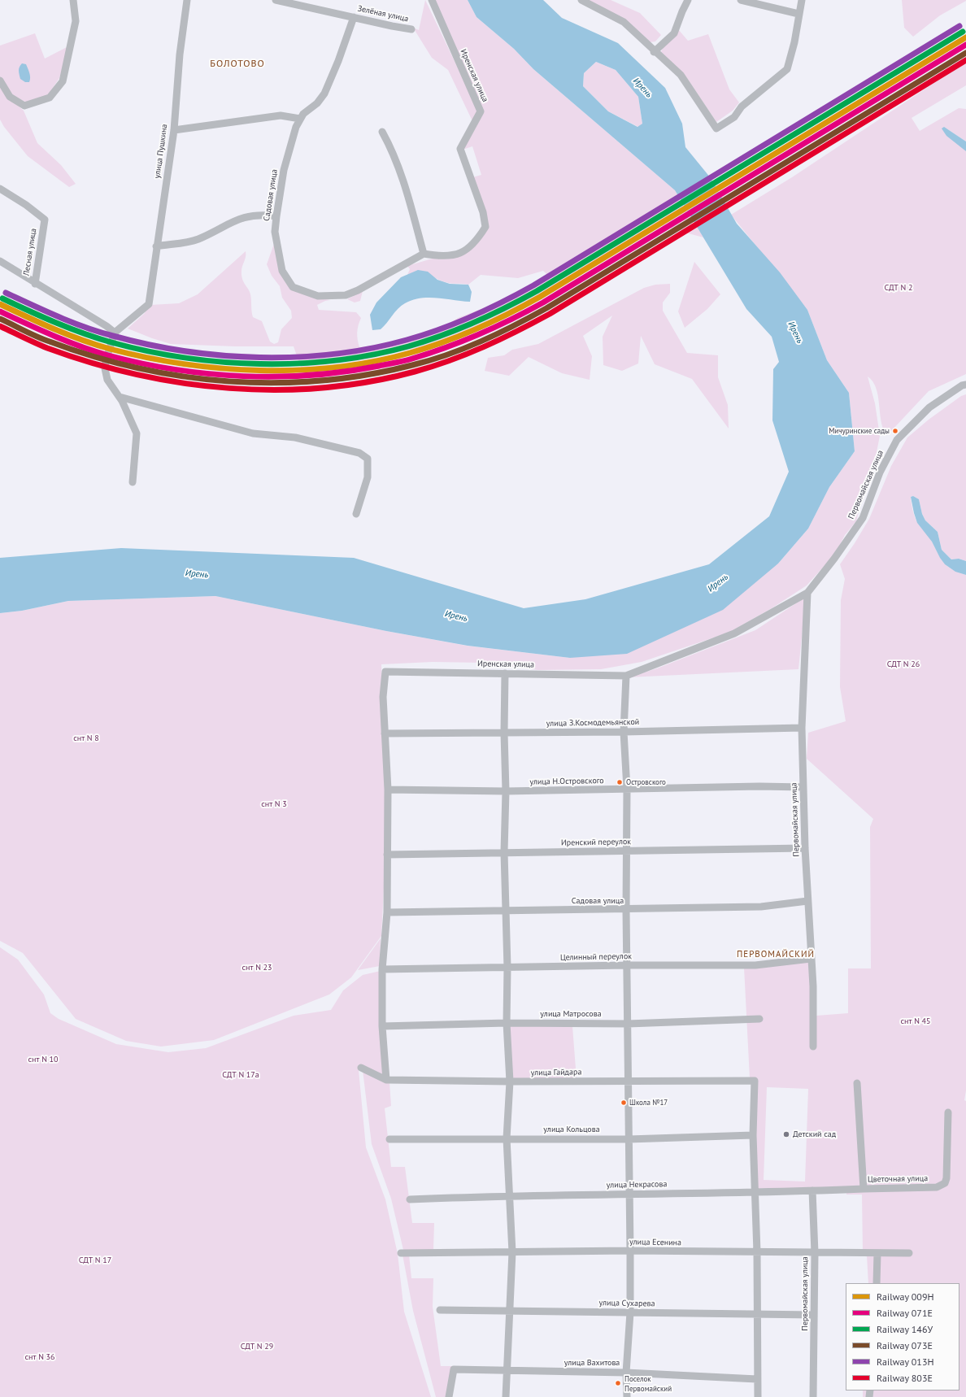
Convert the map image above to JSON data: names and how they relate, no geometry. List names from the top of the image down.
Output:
{
  "streets": {
    "street": [
      "Зелёная улица",
      "Иренская улица",
      "улица Пушкина",
      "Садовая улица",
      "Лесная улица",
      "Первомайская улица",
      "улица З.Космодемьянской",
      "улица Н.Островского",
      "Иренский переулок",
      "Целинный переулок",
      "улица Матросова",
      "улица Гайдара",
      "улица Кольцова",
      "Цветочная улица",
      "улица Некрасова",
      "улица Есенина",
      "улица Сухарева",
      "улица Вахитова"
    ]
  },
  "crossings": [
    ["Зелёная улица", "Садовая улица"],
    ["Иренская улица", "Садовая улица"],
    ["Иренская улица", "Первомайская улица"],
    ["Иренская улица", "улица З.Космодемьянской"],
    ["Садовая улица", "Первомайская улица"],
    ["Первомайская улица", "улица З.Космодемьянской"],
    ["Первомайская улица", "улица Н.Островского"],
    ["Первомайская улица", "Иренский переулок"],
    ["Первомайская улица", "Целинный переулок"],
    ["Первомайская улица", "улица Некрасова"],
    ["Первомайская улица", "улица Есенина"],
    ["Первомайская улица", "улица Сухарева"],
    ["улица Гайдара", "улица Кольцова"],
    ["Цветочная улица", "улица Некрасова"]
  ],
  "districts": ["БОЛОТОВО", "ПЕРВОМАЙСКИЙ"],
  "water": ["Ирень"],
  "parks": [
    "СДТ N 2",
    "СДТ N 26",
    "снт N 8",
    "снт N 3",
    "снт N 23",
    "снт N 45",
    "снт N 10",
    "СДТ N 17а",
    "СДТ N 17",
    "СДТ N 29",
    "снт N 36"
  ],
  "places": [
    "Мичуринские сады",
    "Островского",
    "Школа №17",
    "Детский сад",
    "Поселок Первомайский"
  ],
  "lines": [
    "rail line 013Н",
    "rail line 146У",
    "rail line 009Н",
    "rail line 071Е",
    "rail line 073Е",
    "rail line 803Е"
  ],
  "legend": [
    "Railway 009Н",
    "Railway 071Е",
    "Railway 146У",
    "Railway 073Е",
    "Railway 013Н",
    "Railway 803Е"
  ]
}
